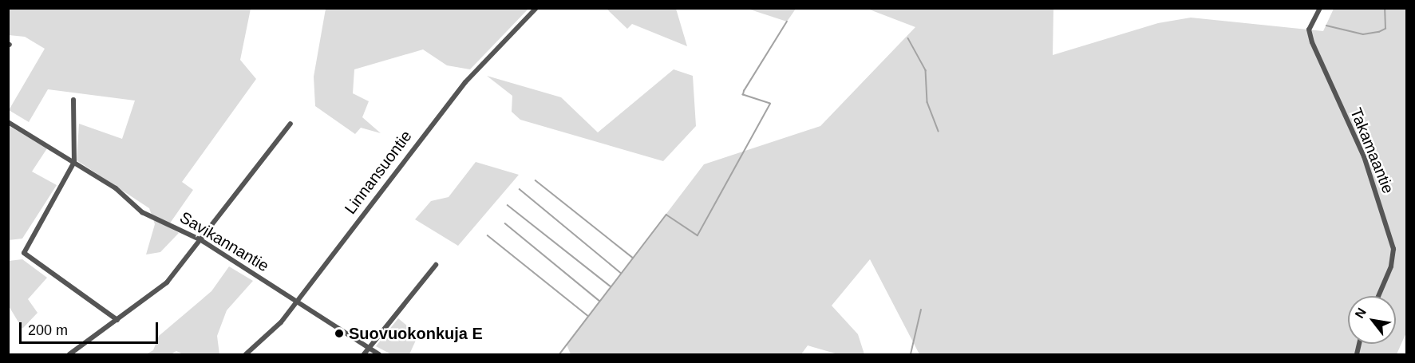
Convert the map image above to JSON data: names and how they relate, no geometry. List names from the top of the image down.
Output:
{
  "streets": {
    "street": ["Takamaantie", "Linnansuontie", "Savikannantie"]
  },
  "crossings": [
    ["Linnansuontie", "Savikannantie"]
  ],
  "places": ["Suovuokonkuja E"],
  "scale_bar": "200 m",
  "north": "top left"
}
